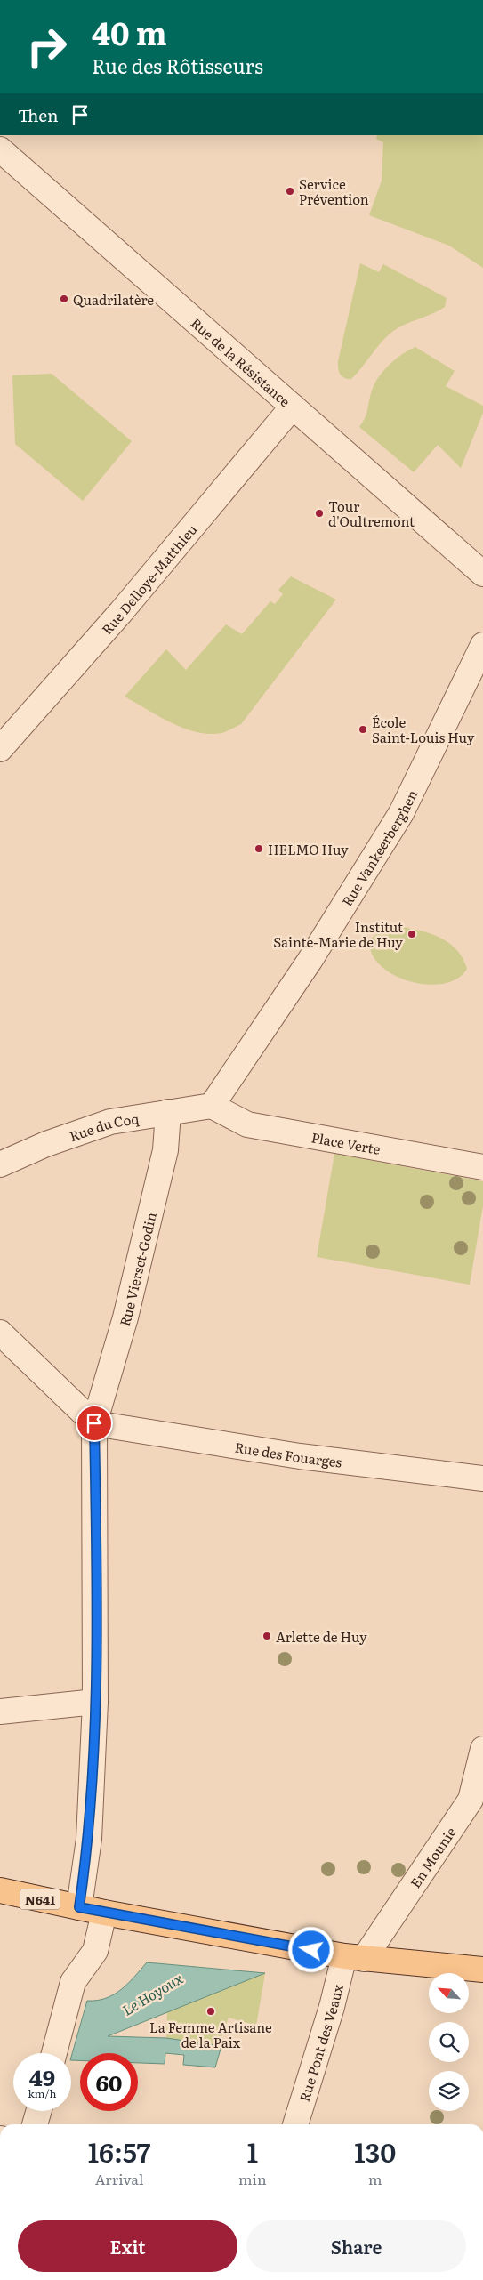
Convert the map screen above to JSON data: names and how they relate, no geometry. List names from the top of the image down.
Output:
{
  "streets": {
    "main road": ["N641"],
    "street": [
      "Rue de la Résistance",
      "Rue Delloye-Matthieu",
      "Rue Vankeerberghen",
      "Rue du Coq",
      "Place Verte",
      "Rue Vierset-Godin",
      "Rue des Fouarges",
      "En Mounie",
      "Rue Pont des Veaux"
    ]
  },
  "crossings": [
    ["Rue de la Résistance", "Rue Delloye-Matthieu"],
    ["Rue Vankeerberghen", "Rue du Coq"],
    ["Rue Vankeerberghen", "Place Verte"],
    ["Rue du Coq", "Place Verte"],
    ["Rue du Coq", "Rue Vierset-Godin"],
    ["Rue Vierset-Godin", "Rue des Fouarges"],
    ["Rue Vierset-Godin", "N641"],
    ["En Mounie", "Rue Pont des Veaux"]
  ],
  "water": ["Le Hoyoux"],
  "places": [
    "Service Prévention",
    "Quadrilatère",
    "Tour d'Oultremont",
    "École Saint-Louis Huy",
    "HELMO Huy",
    "Institut Sainte-Marie de Huy",
    "Arlette de Huy",
    "La Femme Artisane de la Paix"
  ],
  "north": "top left",
  "page": {
    "turn": ["40 m", "Rue des Rôtisseurs"],
    "then": "Then",
    "speed": "49 km/h",
    "limit": "60",
    "eta": [
      "16:57",
      "Arrival",
      "1",
      "min",
      "130",
      "m"
    ],
    "buttons": ["Exit", "Share"]
  }
}
